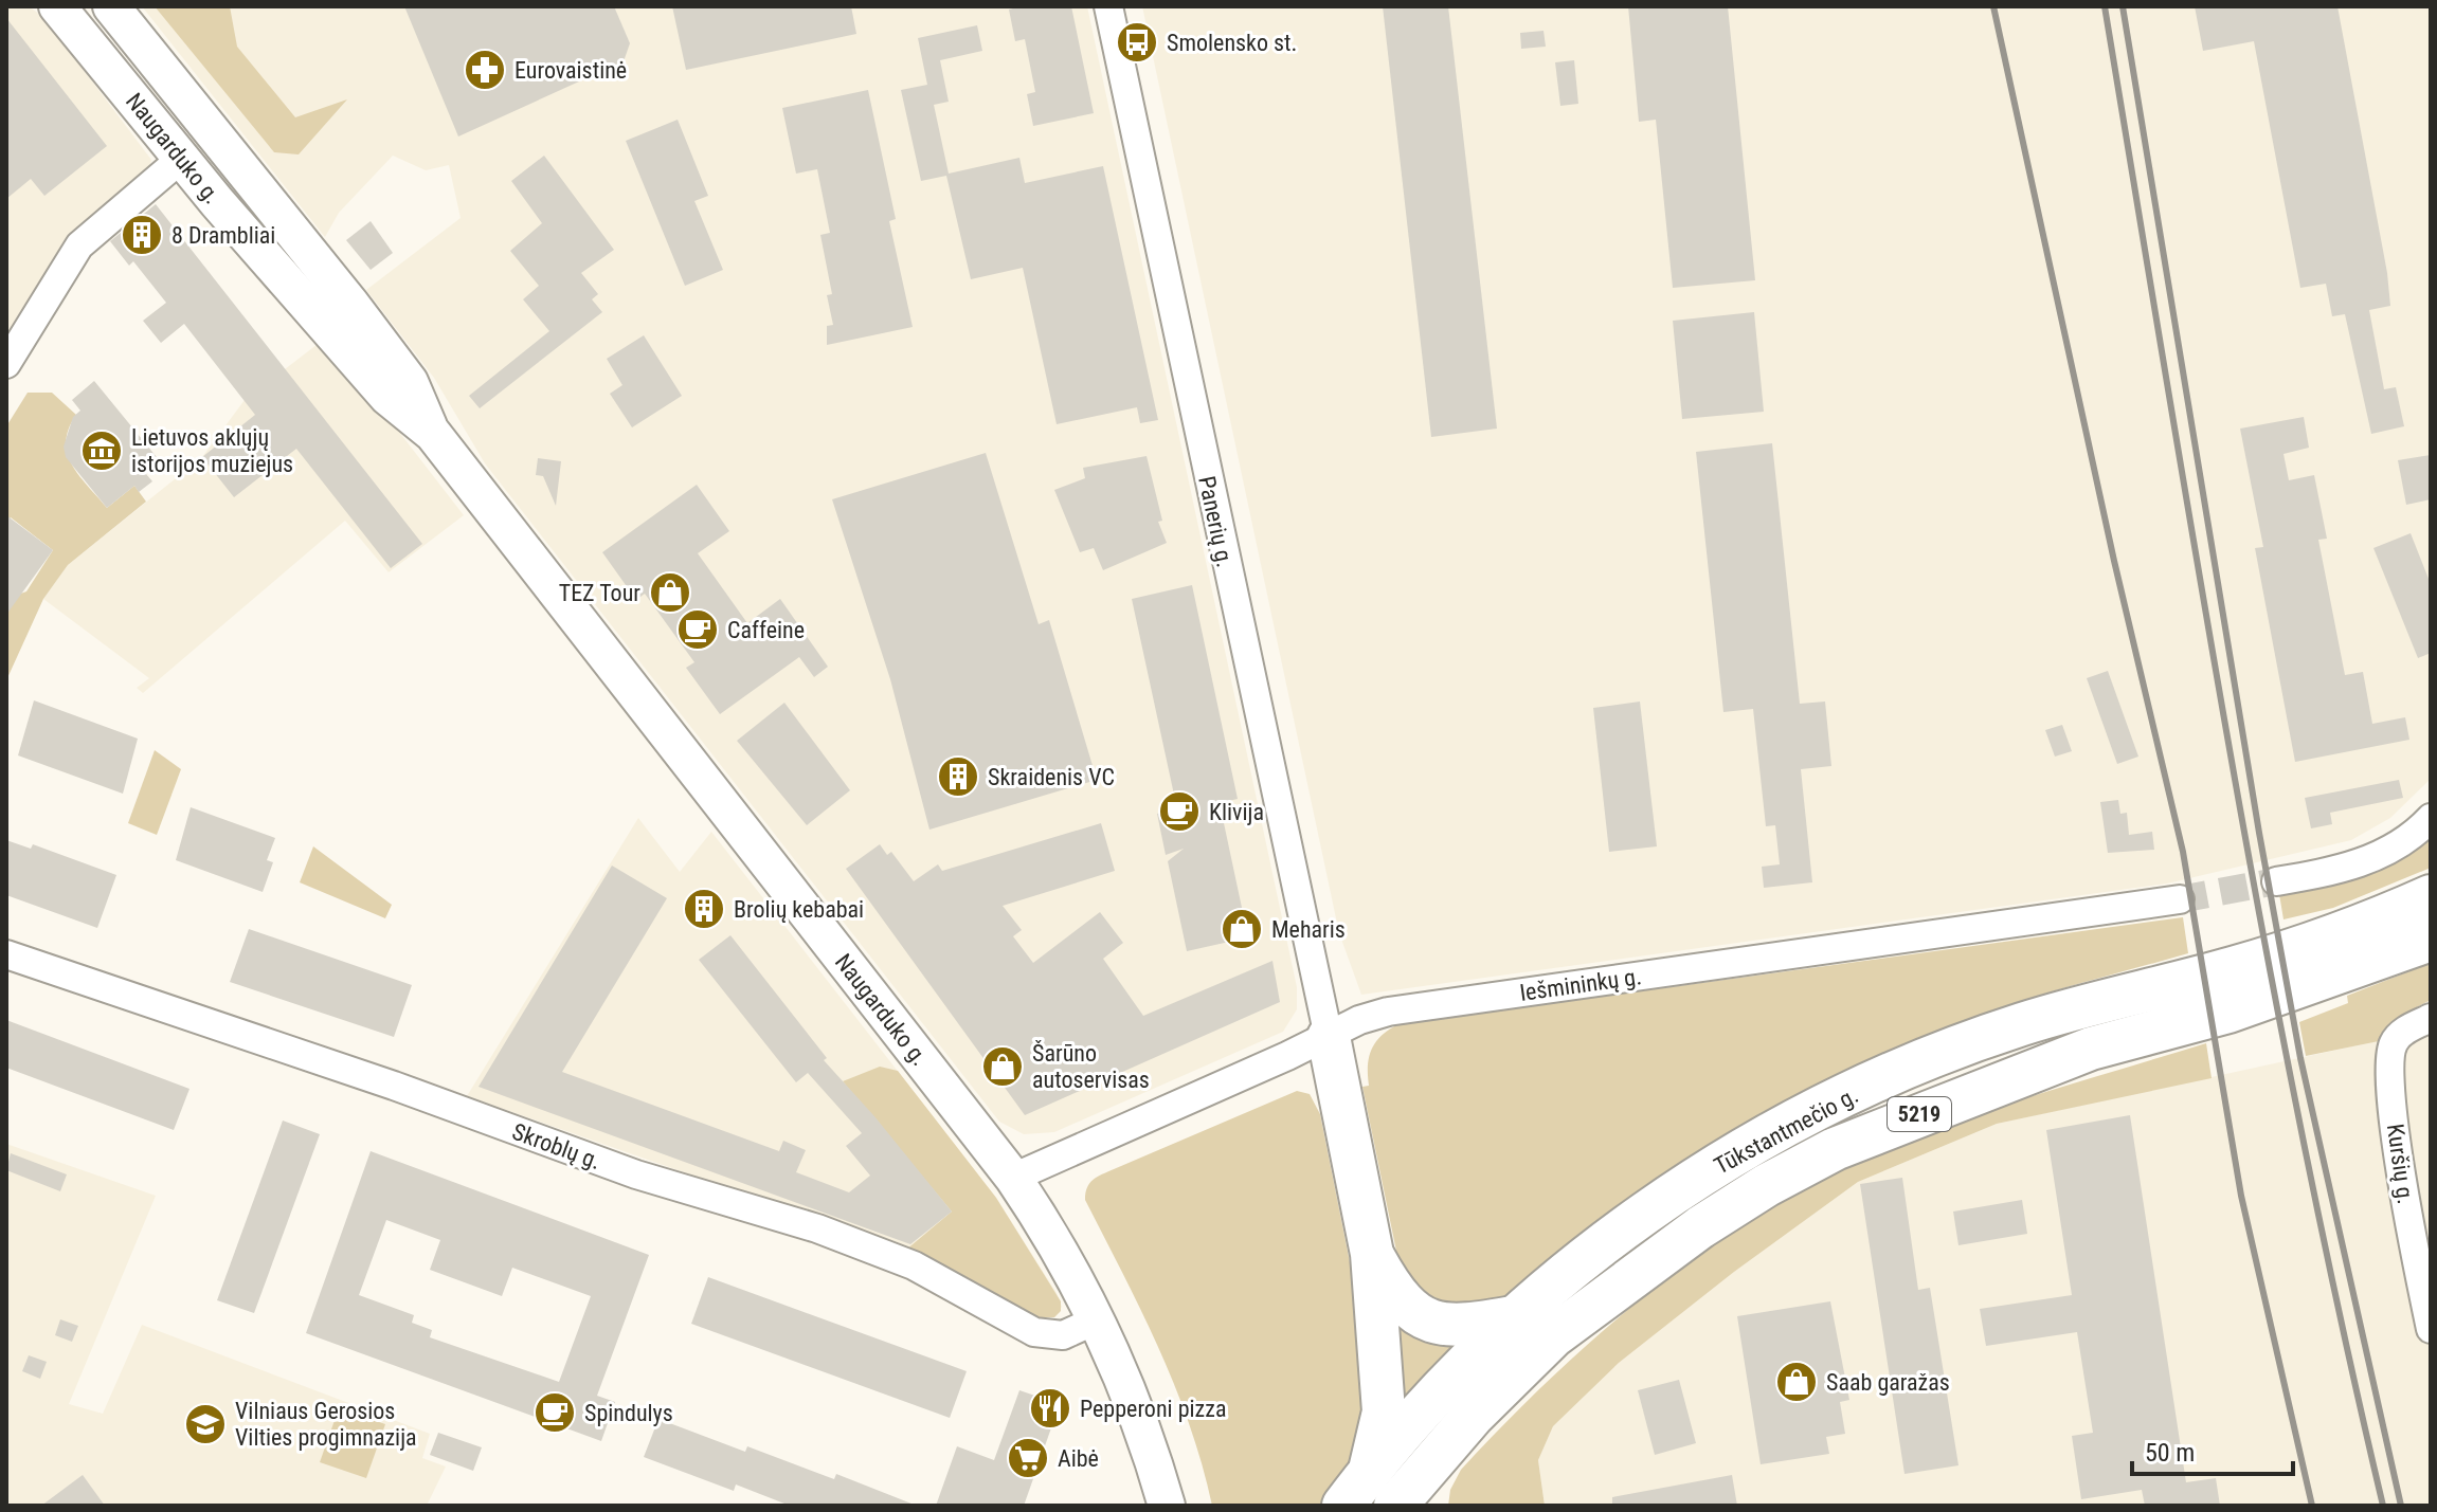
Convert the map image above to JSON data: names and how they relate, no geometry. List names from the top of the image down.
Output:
{
  "streets": {
    "highway": ["5219", "Tūkstantmečio g."],
    "main road": ["Naugarduko g."],
    "street": [
      "Panerių g.",
      "Iešmininkų g.",
      "Skroblų g.",
      "Kuršių g."
    ]
  },
  "crossings": [
    ["Naugarduko g.", "Iešmininkų g."],
    ["Naugarduko g.", "Skroblų g."],
    ["Panerių g.", "Iešmininkų g."]
  ],
  "places": {
    "bus stop": ["Smolensko st."],
    "pharmacy": ["Eurovaistinė"],
    "building": ["8 Drambliai", "Skraidenis VC", "Brolių kebabai"],
    "museum": ["Lietuvos aklųjų istorijos muziejus"],
    "shop": [
      "TEZ Tour",
      "Meharis",
      "Šarūno autoservisas",
      "Saab garažas"
    ],
    "cafe": ["Caffeine", "Klivija", "Spindulys"],
    "restaurant": ["Pepperoni pizza"],
    "school or university": ["Vilniaus Gerosios Vilties progimnazija"],
    "supermarket": ["Aibė"]
  },
  "scale_bar": "50 m"
}
